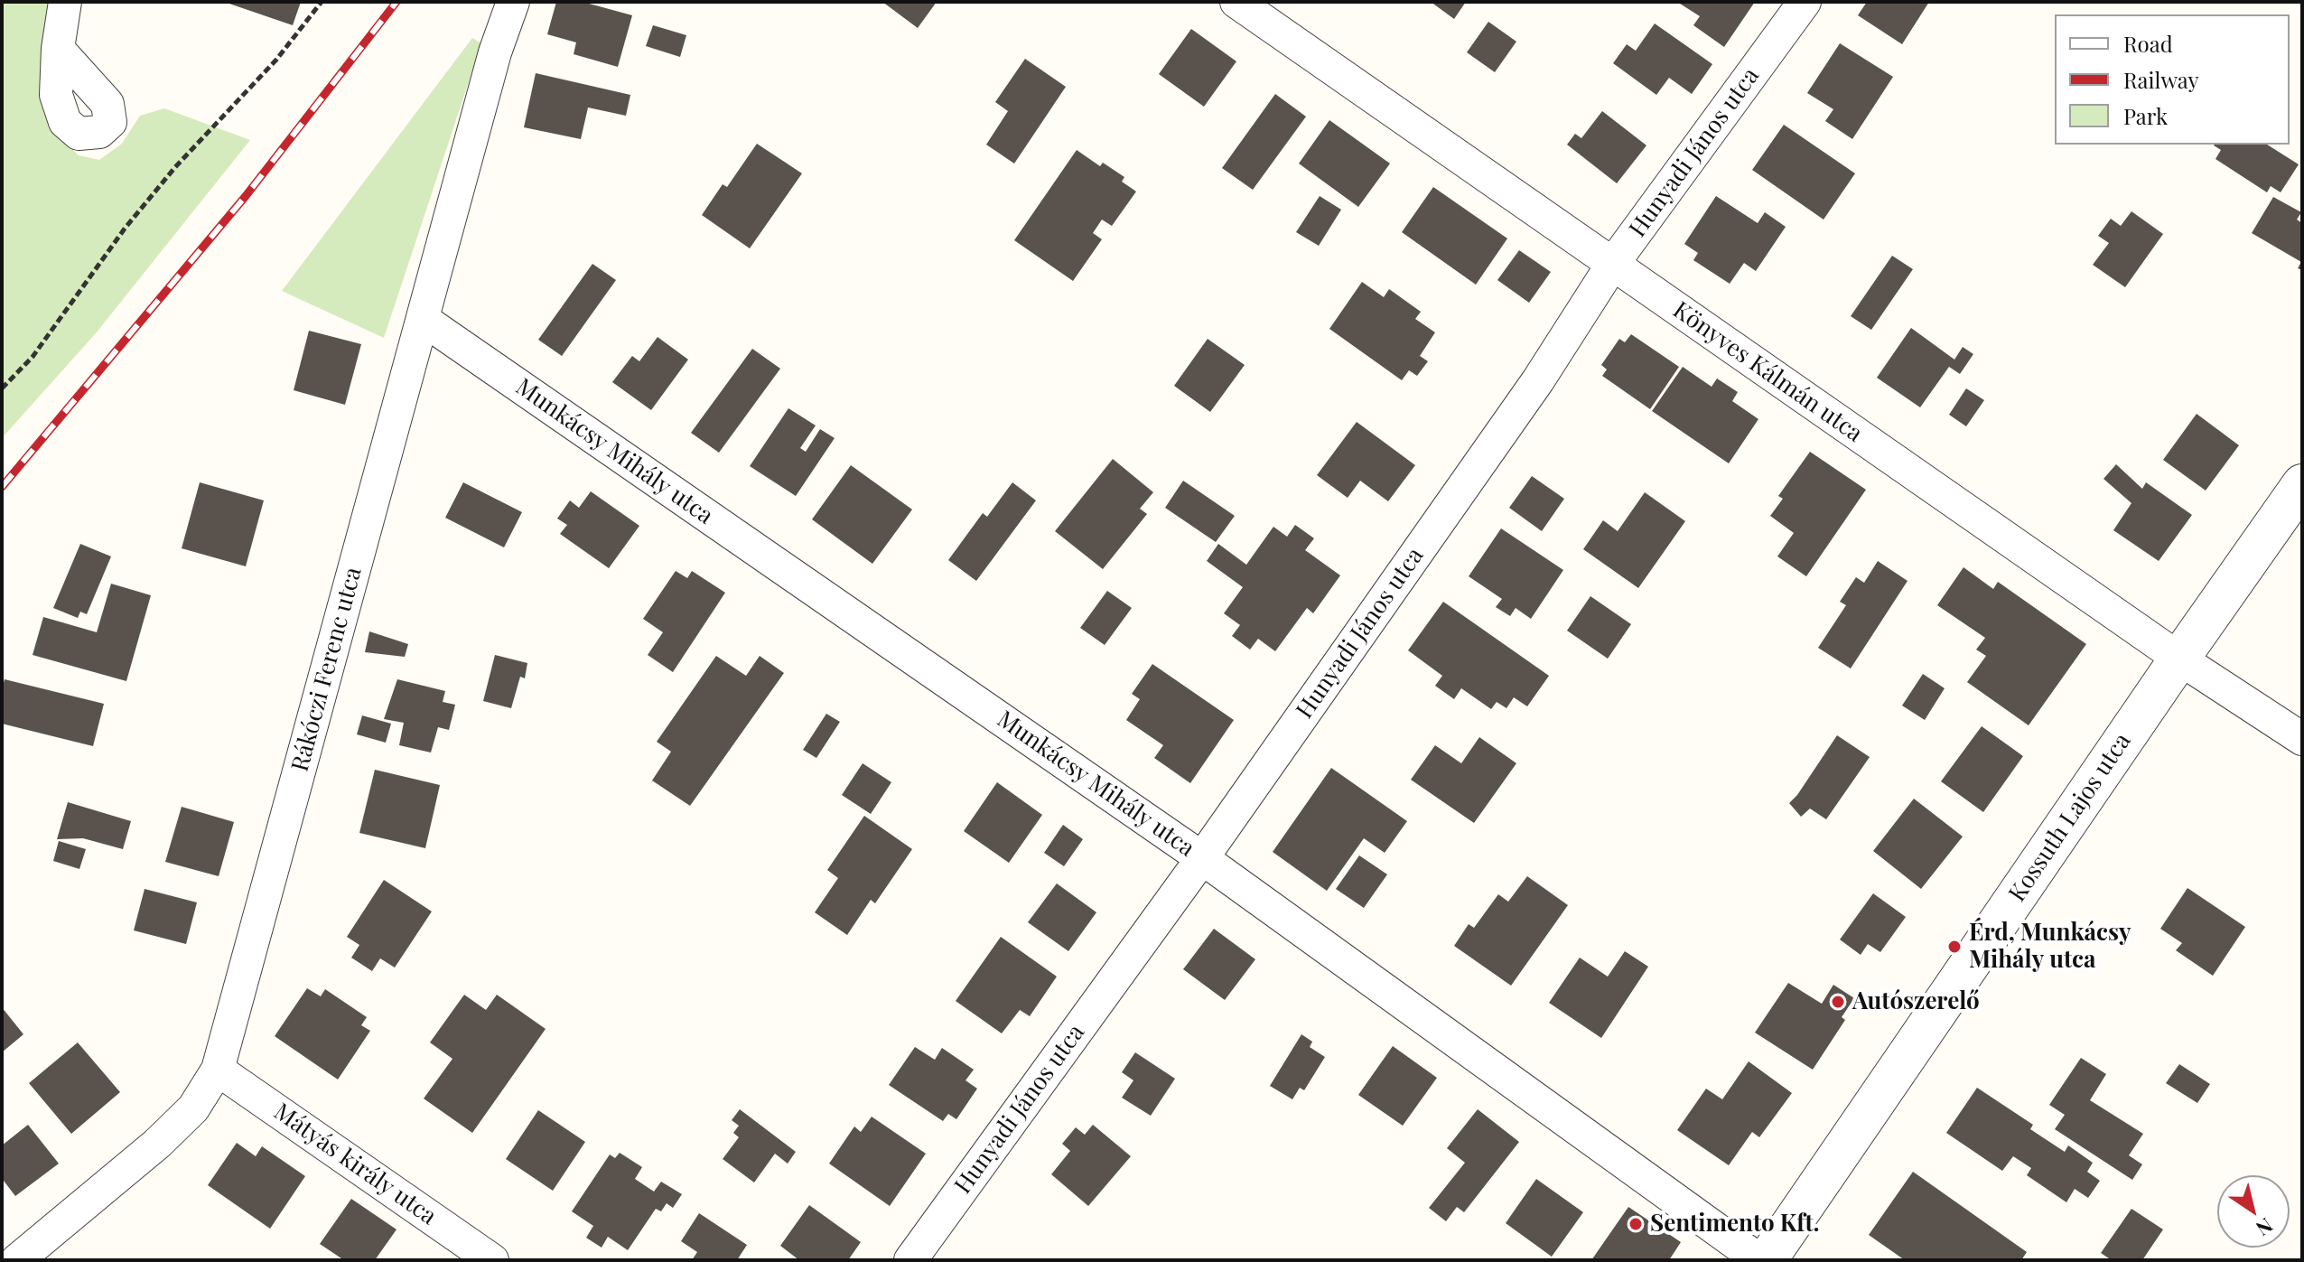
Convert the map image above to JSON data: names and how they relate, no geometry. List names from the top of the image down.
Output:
{
  "streets": {
    "street": [
      "Hunyadi János utca",
      "Könyves Kálmán utca",
      "Munkácsy Mihály utca",
      "Rákóczi Ferenc utca",
      "Kossuth Lajos utca",
      "Mátyás király utca"
    ]
  },
  "crossings": [
    ["Hunyadi János utca", "Könyves Kálmán utca"],
    ["Hunyadi János utca", "Munkácsy Mihály utca"],
    ["Könyves Kálmán utca", "Kossuth Lajos utca"],
    ["Munkácsy Mihály utca", "Rákóczi Ferenc utca"],
    ["Rákóczi Ferenc utca", "Mátyás király utca"]
  ],
  "places": ["Érd, Munkácsy Mihály utca", "Autószerelő", "Sentimento Kft."],
  "legend": ["Road", "Railway", "Park"],
  "north": "bottom right"
}
